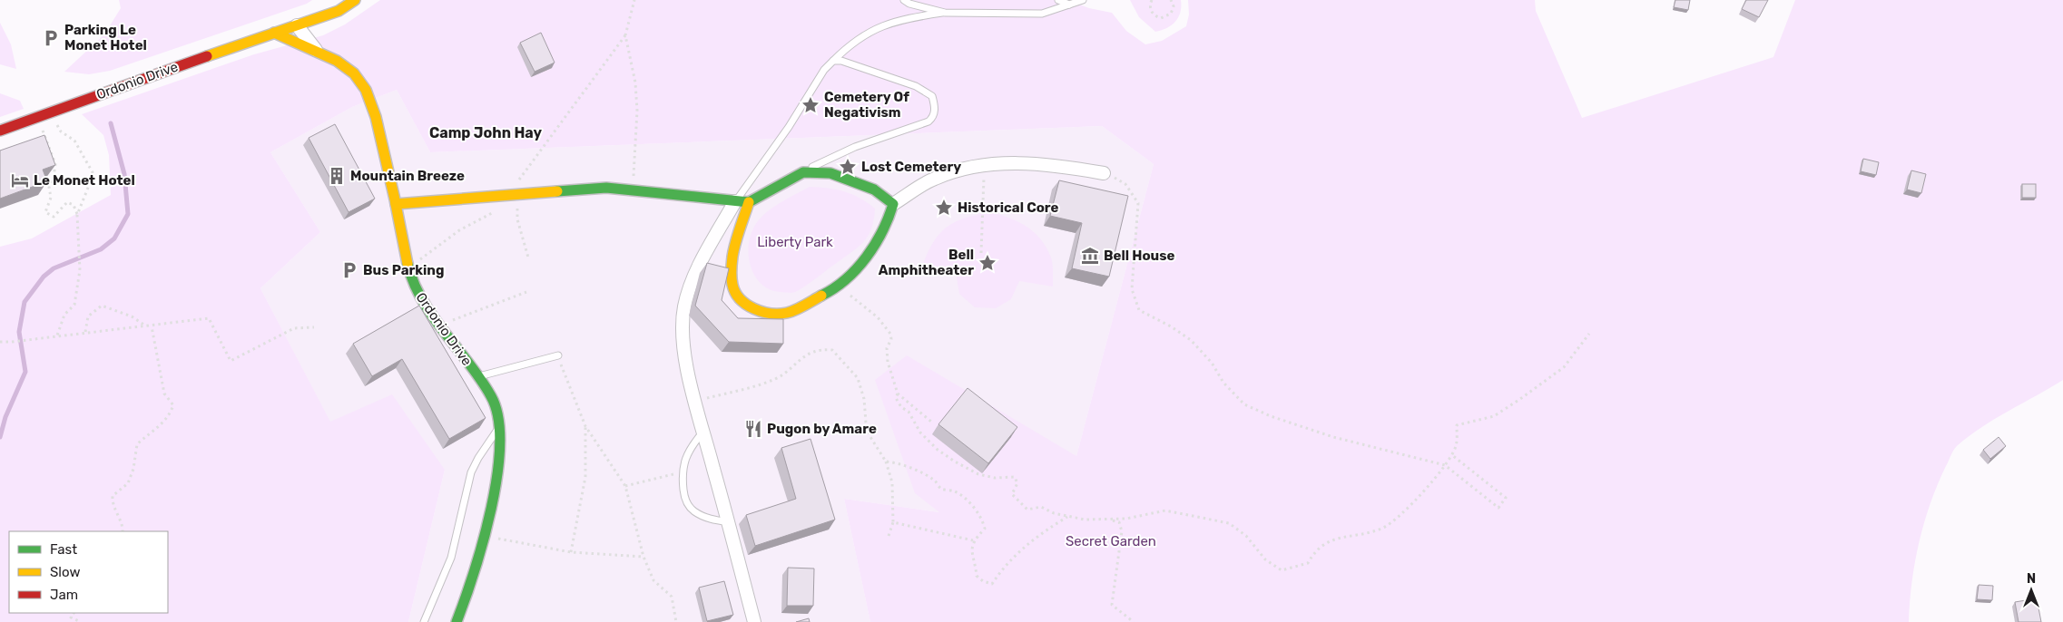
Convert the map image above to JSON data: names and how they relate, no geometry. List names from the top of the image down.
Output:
{
  "streets": {
    "street": ["Ordonio Drive"]
  },
  "districts": ["Camp John Hay"],
  "parks": ["Liberty Park", "Secret Garden"],
  "places": {
    "parking": ["Parking Le Monet Hotel", "Bus Parking"],
    "place": [
      "Cemetery Of Negativism",
      "Lost Cemetery",
      "Historical Core",
      "Bell Amphitheater"
    ],
    "building": ["Mountain Breeze"],
    "hotel": ["Le Monet Hotel"],
    "museum": ["Bell House"],
    "restaurant": ["Pugon by Amare"]
  },
  "legend": ["Fast", "Slow", "Jam"],
  "north": "top"
}
